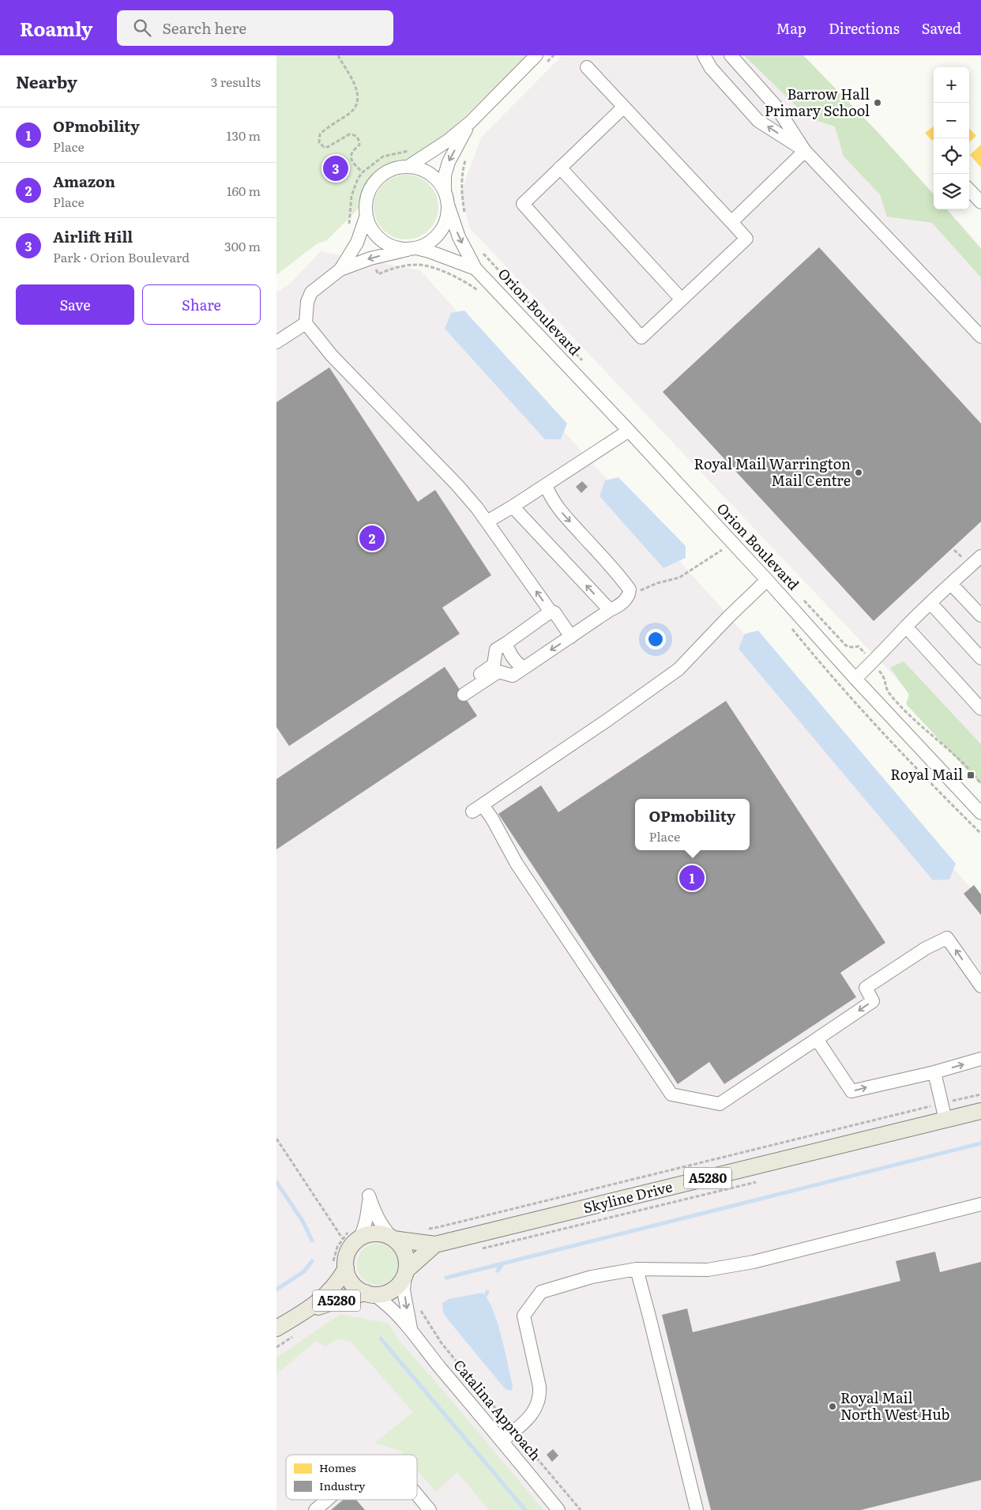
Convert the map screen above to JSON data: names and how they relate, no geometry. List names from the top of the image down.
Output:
{
  "streets": {
    "main road": ["A5280", "Skyline Drive"],
    "street": ["Orion Boulevard", "Catalina Approach"]
  },
  "crossings": [
    ["A5280", "Skyline Drive"],
    ["A5280", "Catalina Approach"],
    ["Skyline Drive", "Catalina Approach"]
  ],
  "places": {
    "other": ["Barrow Hall Primary School", "Royal Mail Warrington Mail Centre", "Royal Mail North West Hub"],
    "transit": ["Royal Mail"]
  },
  "legend": ["Homes", "Industry"],
  "page": {
    "header": "Roamly",
    "search": "Search here",
    "nav": ["Map", "Directions", "Saved"],
    "heading": ["Nearby", "3 results"],
    "map_buttons": ["+", "−"],
    "list": [
      {
        "mark": "1",
        "name": "OPmobility",
        "note": "Place",
        "value": "130 m"
      },
      {
        "mark": "2",
        "name": "Amazon",
        "note": "Place",
        "value": "160 m"
      },
      {
        "mark": "3",
        "name": "Airlift Hill",
        "note": "Park · Orion Boulevard",
        "value": "300 m"
      }
    ],
    "pins": ["3", "2", "1"],
    "buttons": ["Save", "Share"],
    "popup": ["OPmobility", "Place"]
  }
}
